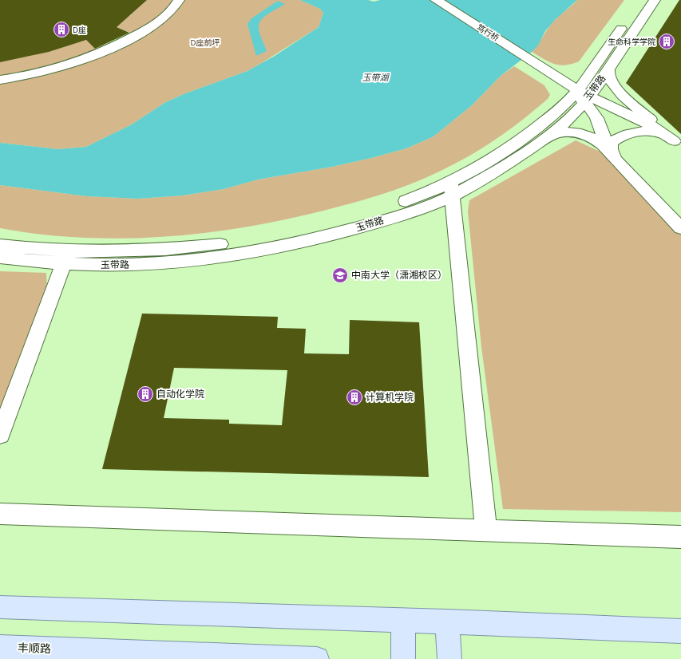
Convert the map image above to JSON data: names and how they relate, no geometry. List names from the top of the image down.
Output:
{
  "streets": {
    "main road": ["丰顺路"],
    "street": ["笃行桥", "玉带路"]
  },
  "water": ["玉带湖"],
  "parks": ["D座前坪"],
  "places": {
    "building": [
      "D座",
      "生命科学学院",
      "自动化学院",
      "计算机学院"
    ],
    "school or university": ["中南大学（潇湘校区）"]
  }
}
